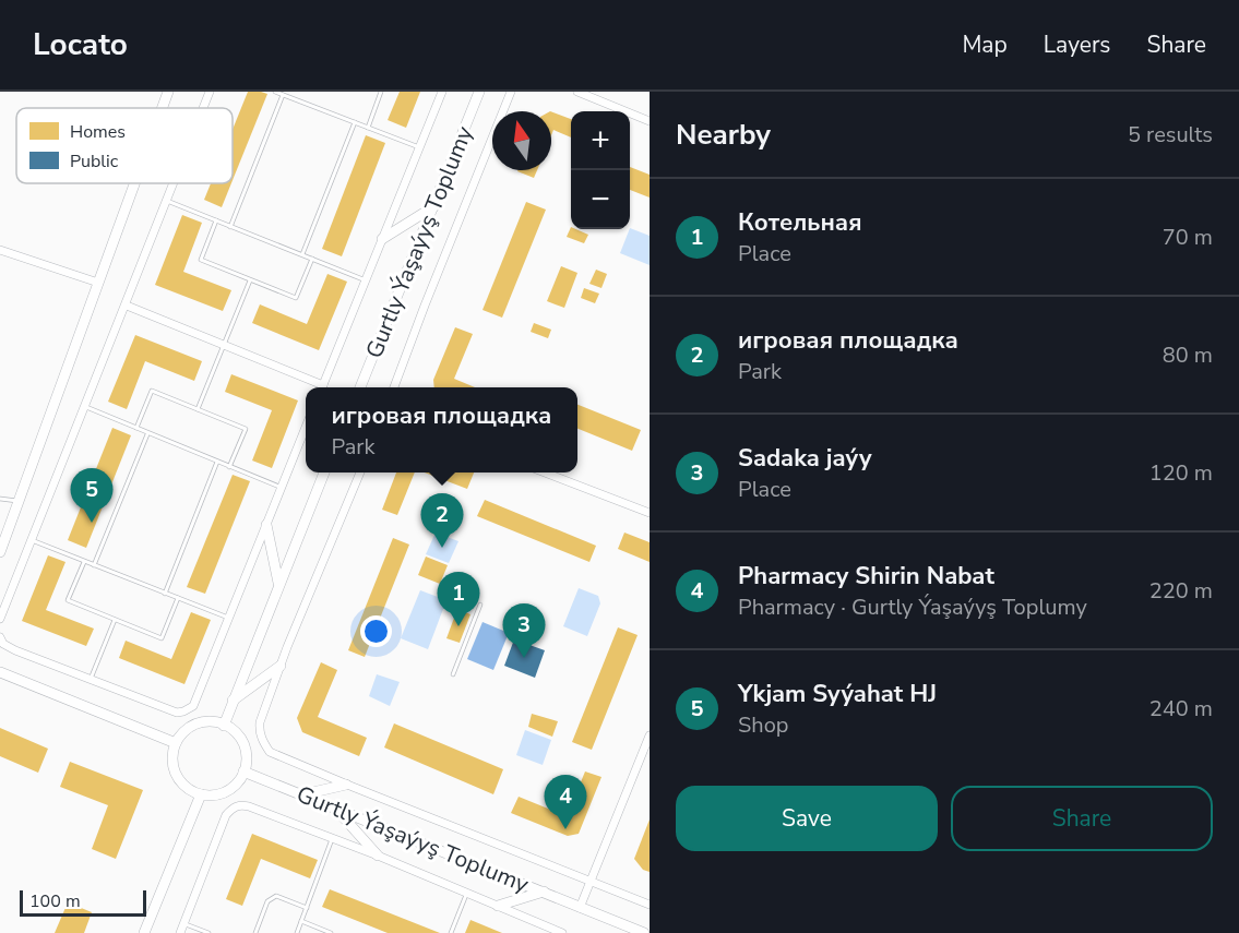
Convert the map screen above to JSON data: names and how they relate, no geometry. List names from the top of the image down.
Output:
{
  "streets": {
    "street": ["Gurtly Ýaşaýyş Toplumy"]
  },
  "legend": ["Homes", "Public"],
  "scale_bar": "100 m",
  "north": "top",
  "page": {
    "header": "Locato",
    "nav": ["Map", "Layers", "Share"],
    "heading": ["Nearby", "5 results"],
    "map_buttons": ["+", "−"],
    "list": [
      {
        "mark": "1",
        "name": "Котельная",
        "note": "Place",
        "value": "70 m"
      },
      {
        "mark": "2",
        "name": "игровая площадка",
        "note": "Park",
        "value": "80 m"
      },
      {
        "mark": "3",
        "name": "Sadaka jaýy",
        "note": "Place",
        "value": "120 m"
      },
      {
        "mark": "4",
        "name": "Pharmacy Shirin Nabat",
        "note": "Pharmacy · Gurtly Ýaşaýyş Toplumy",
        "value": "220 m"
      },
      {
        "mark": "5",
        "name": "Ykjam Syýahat HJ",
        "note": "Shop",
        "value": "240 m"
      }
    ],
    "popup": ["игровая площадка", "Park"],
    "pins": [
      "5",
      "2",
      "1",
      "3",
      "4"
    ],
    "buttons": ["Save", "Share"],
    "scale": "100 m"
  }
}
